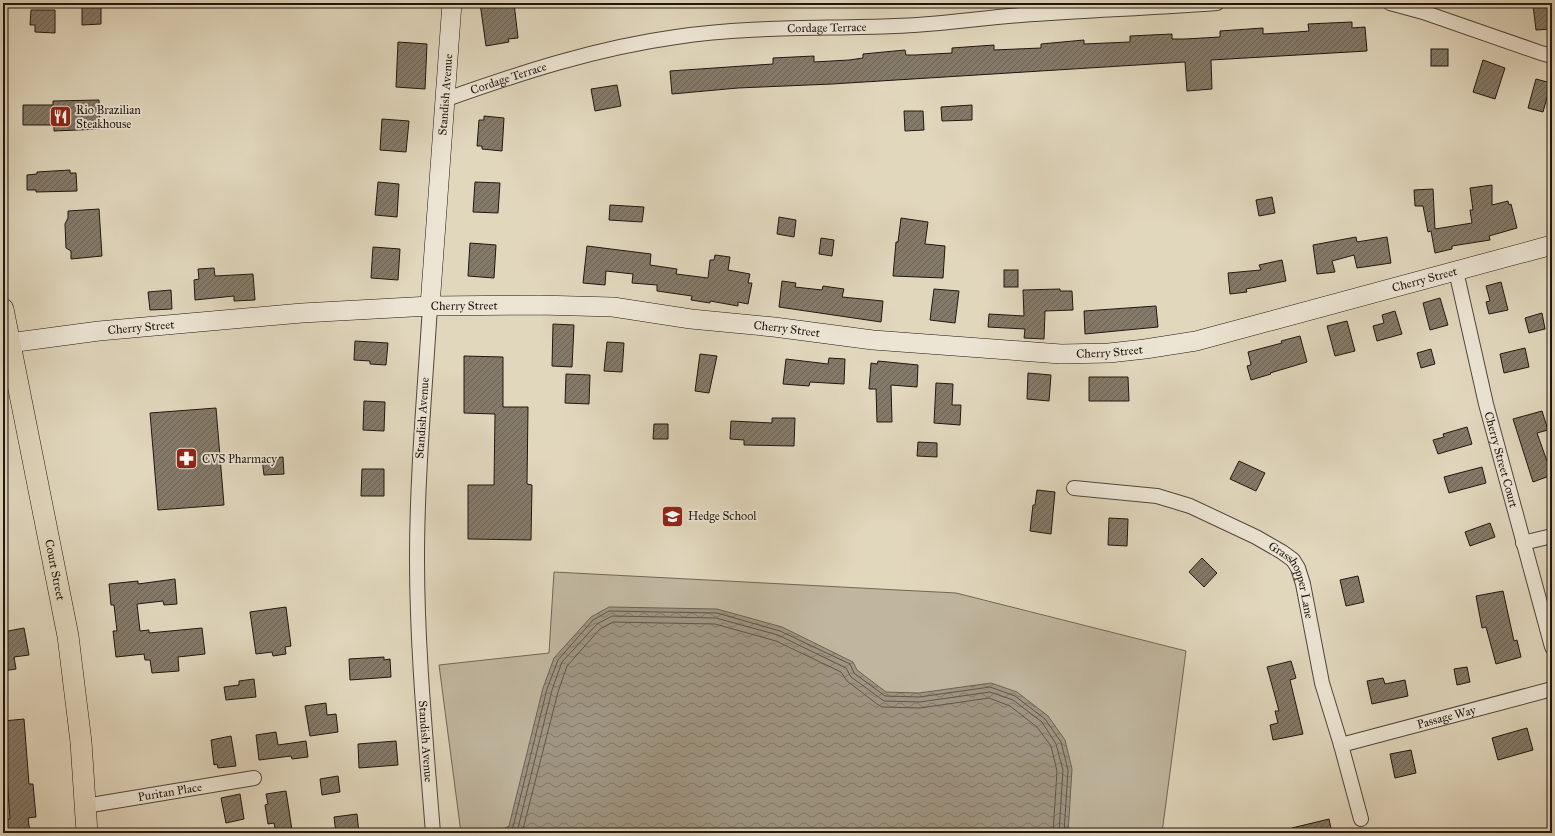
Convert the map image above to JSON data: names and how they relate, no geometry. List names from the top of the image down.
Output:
{
  "streets": {
    "main road": ["Standish Avenue", "Cherry Street", "Court Street"],
    "street": [
      "Cordage Terrace",
      "Cherry Street Court",
      "Grasshopper Lane",
      "Passage Way",
      "Puritan Place"
    ]
  },
  "crossings": [
    ["Cordage Terrace", "Standish Avenue"],
    ["Standish Avenue", "Cherry Street"],
    ["Cherry Street", "Cherry Street Court"],
    ["Cherry Street", "Court Street"],
    ["Court Street", "Puritan Place"],
    ["Grasshopper Lane", "Passage Way"]
  ],
  "places": {
    "restaurant": ["Rio Brazilian Steakhouse"],
    "pharmacy": ["CVS Pharmacy"],
    "school or university": ["Hedge School"]
  }
}
